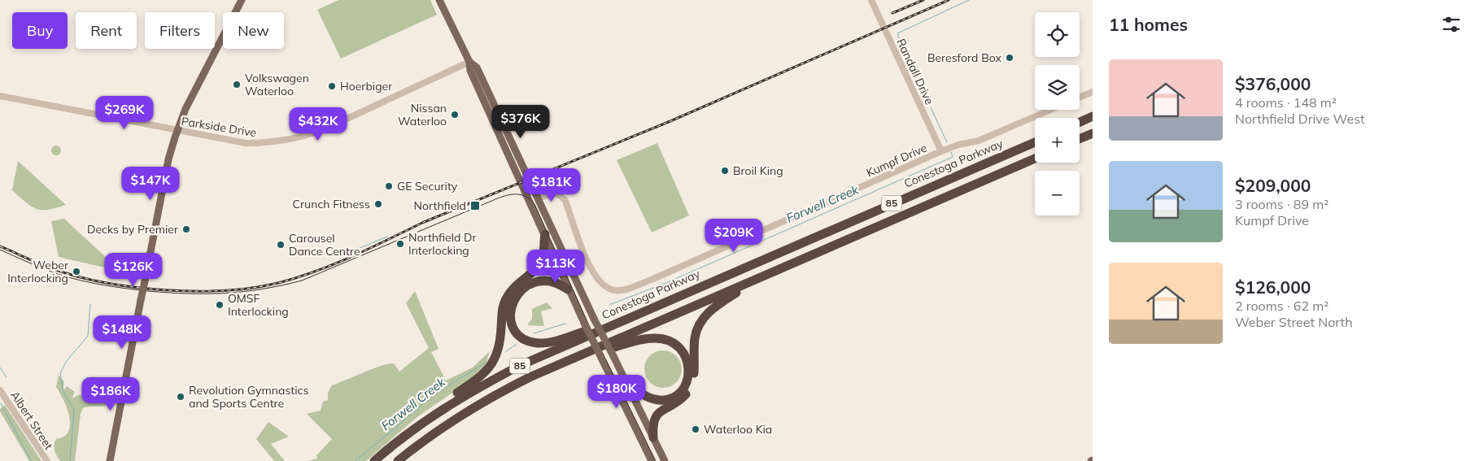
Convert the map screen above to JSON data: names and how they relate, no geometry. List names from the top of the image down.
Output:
{
  "streets": {
    "highway": ["Conestoga Parkway", "85"],
    "street": [
      "Randall Drive",
      "Parkside Drive",
      "Kumpf Drive",
      "Albert Street"
    ]
  },
  "crossings": [
    ["Randall Drive", "Kumpf Drive"]
  ],
  "water": ["Forwell Creek"],
  "places": {
    "other": [
      "Beresford Box",
      "Volkswagen Waterloo",
      "Hoerbiger",
      "Nissan Waterloo",
      "Broil King",
      "GE Security",
      "Crunch Fitness",
      "Decks by Premier",
      "Northfield Dr Interlocking",
      "Carousel Dance Centre",
      "Weber Interlocking",
      "OMSF Interlocking",
      "Revolution Gymnastics and Sports Centre",
      "Waterloo Kia"
    ],
    "transit": ["Northfield"]
  },
  "page": {
    "heading": "11 homes",
    "map_buttons": ["+", "−"],
    "chip": [
      "Buy",
      "Rent",
      "Filters",
      "New"
    ],
    "list": [
      {
        "name": "$376,000",
        "note": "4 rooms · 148 m² · Northfield Drive West"
      },
      {
        "name": "$209,000",
        "note": "3 rooms · 89 m² · Kumpf Drive"
      },
      {
        "name": "$126,000",
        "note": "2 rooms · 62 m² · Weber Street North"
      }
    ],
    "price": [
      "$269K",
      "$376K",
      "$432K",
      "$147K",
      "$181K",
      "$209K",
      "$113K",
      "$126K",
      "$148K",
      "$180K",
      "$186K"
    ]
  }
}
